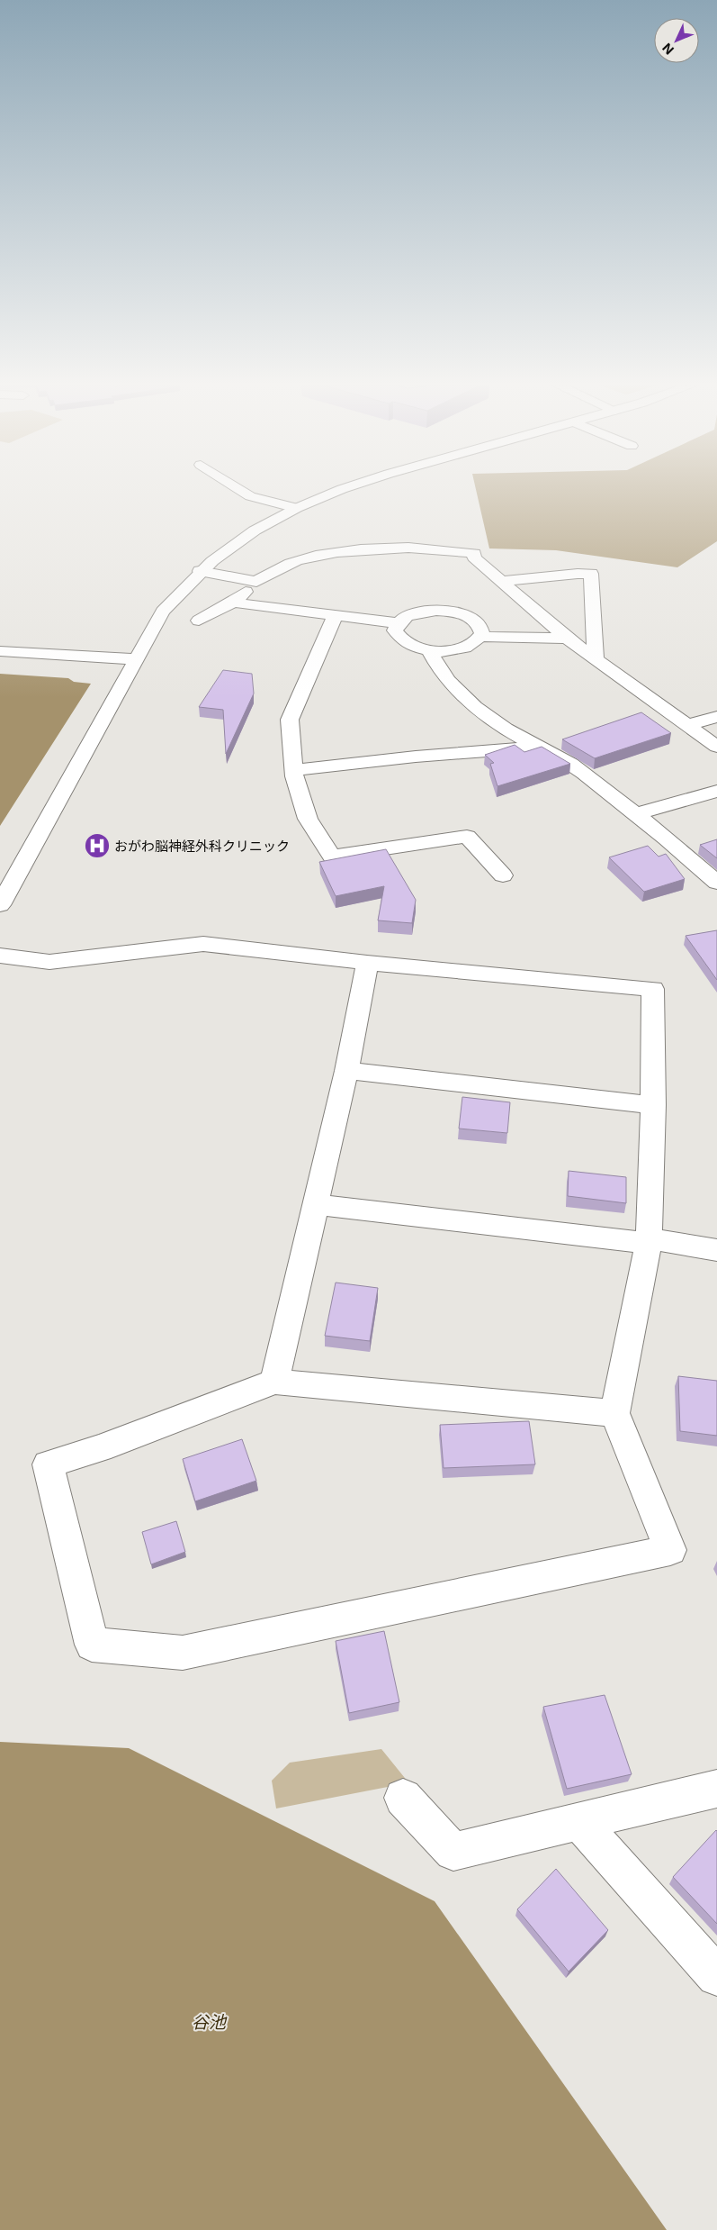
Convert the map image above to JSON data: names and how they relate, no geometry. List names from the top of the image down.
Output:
{
  "water": ["谷池"],
  "places": {
    "hospital": ["おがわ脳神経外科クリニック"]
  },
  "north": "bottom left"
}
